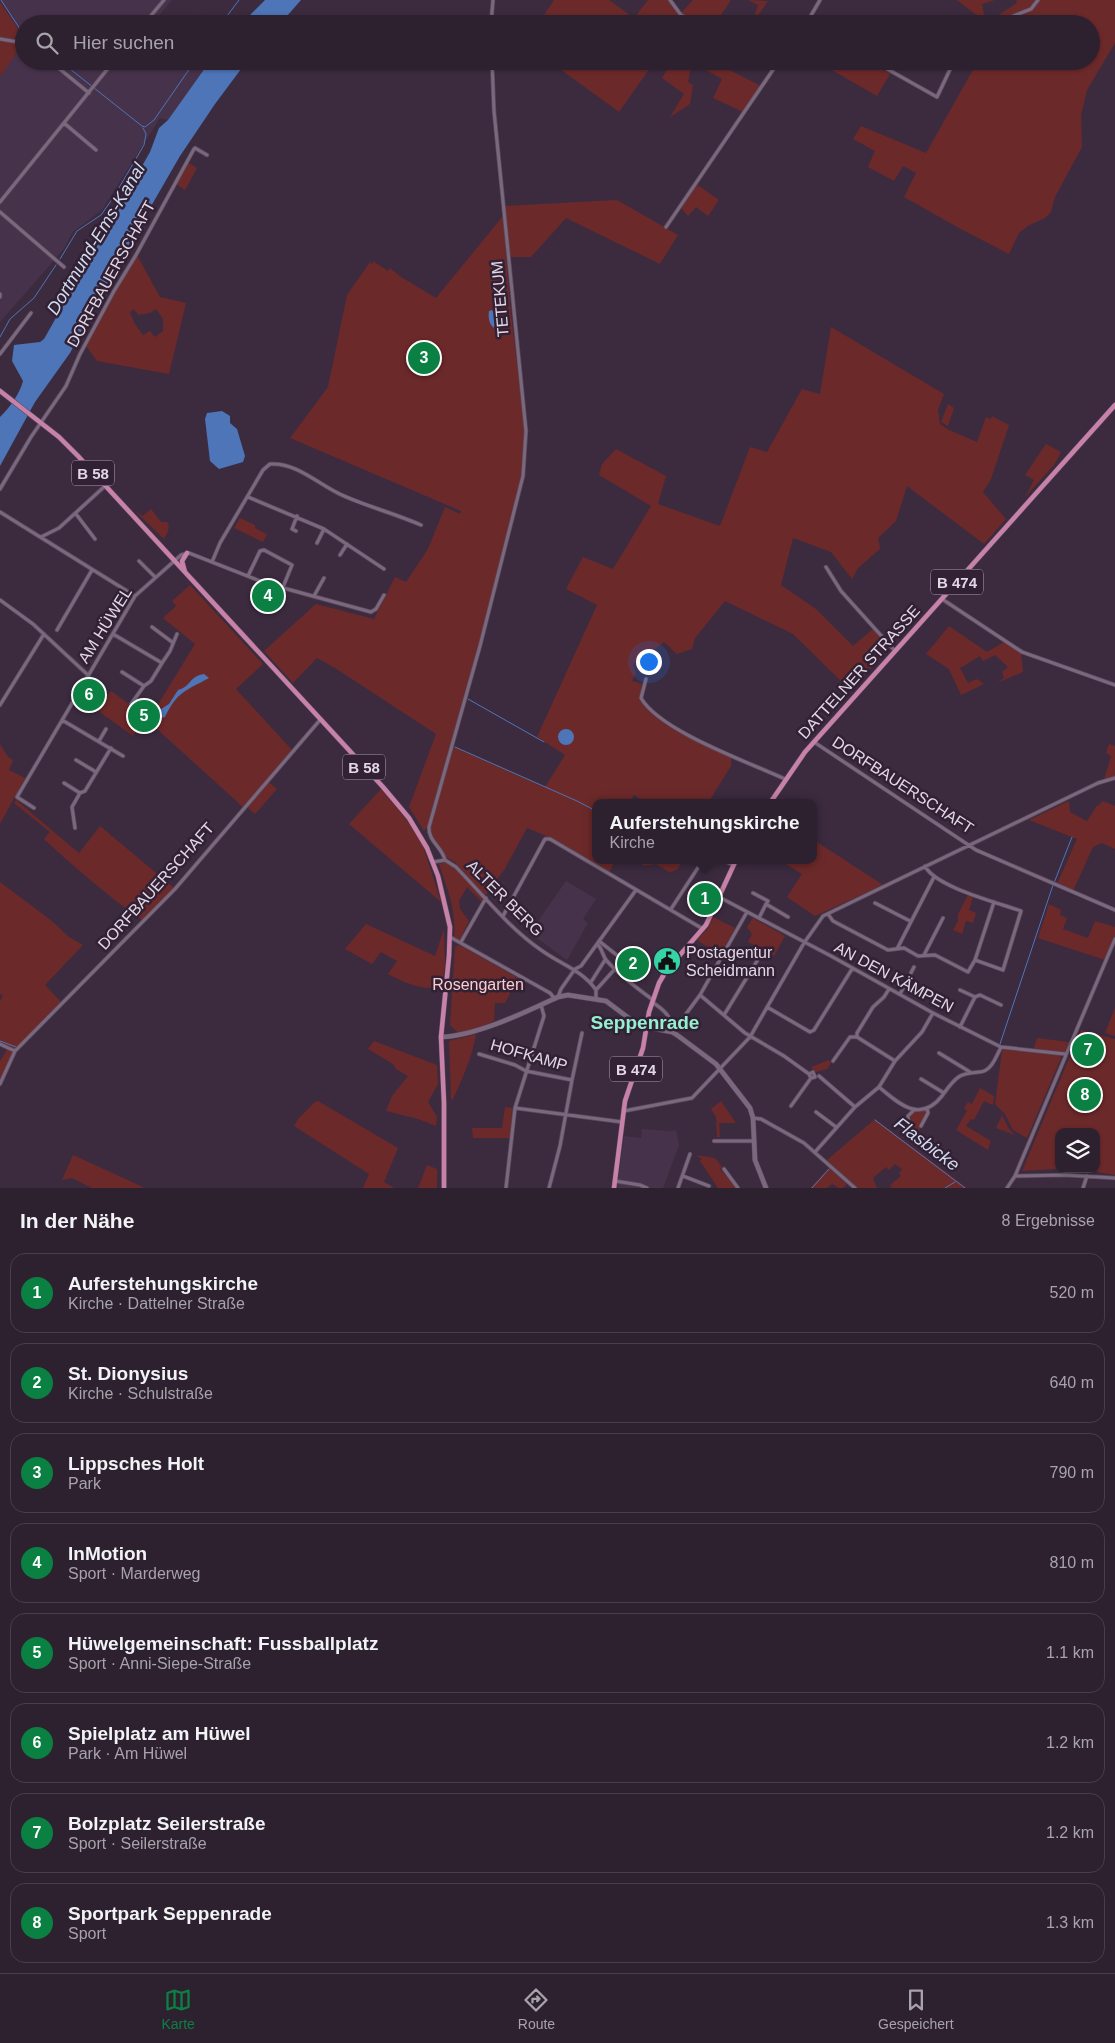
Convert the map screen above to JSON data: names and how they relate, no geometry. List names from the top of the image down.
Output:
{
  "streets": {
    "main road": ["B 58", "B 474", "DATTELNER STRASSE"],
    "street": [
      "DORFBAUERSCHAFT",
      "TETEKUM",
      "AM HÜWEL",
      "ALTER BERG",
      "AN DEN KÄMPEN",
      "HOFKAMP"
    ]
  },
  "crossings": [
    ["DORFBAUERSCHAFT", "B 58"],
    ["DORFBAUERSCHAFT", "DATTELNER STRASSE"],
    ["TETEKUM", "ALTER BERG"],
    ["B 58", "AM HÜWEL"],
    ["B 58", "ALTER BERG"],
    ["B 474", "AN DEN KÄMPEN"]
  ],
  "districts": ["Seppenrade"],
  "water": ["Dortmund-Ems-Kanal", "Flasbicke"],
  "parks": ["Rosengarten"],
  "places": {
    "public building": ["Postagentur Scheidmann"]
  },
  "page": {
    "search": "Hier suchen",
    "pins": [
      "3",
      "4",
      "6",
      "5",
      "1",
      "2",
      "7",
      "8"
    ],
    "popup": ["Auferstehungskirche", "Kirche"],
    "heading": ["In der Nähe", "8 Ergebnisse"],
    "list": [
      {
        "mark": "1",
        "name": "Auferstehungskirche",
        "note": "Kirche · Dattelner Straße",
        "value": "520 m"
      },
      {
        "mark": "2",
        "name": "St. Dionysius",
        "note": "Kirche · Schulstraße",
        "value": "640 m"
      },
      {
        "mark": "3",
        "name": "Lippsches Holt",
        "note": "Park",
        "value": "790 m"
      },
      {
        "mark": "4",
        "name": "InMotion",
        "note": "Sport · Marderweg",
        "value": "810 m"
      },
      {
        "mark": "5",
        "name": "Hüwelgemeinschaft: Fussballplatz",
        "note": "Sport · Anni-Siepe-Straße",
        "value": "1.1 km"
      },
      {
        "mark": "6",
        "name": "Spielplatz am Hüwel",
        "note": "Park · Am Hüwel",
        "value": "1.2 km"
      },
      {
        "mark": "7",
        "name": "Bolzplatz Seilerstraße",
        "note": "Sport · Seilerstraße",
        "value": "1.2 km"
      },
      {
        "mark": "8",
        "name": "Sportpark Seppenrade",
        "note": "Sport",
        "value": "1.3 km"
      }
    ],
    "nav": ["Karte", "Route", "Gespeichert"]
  }
}
